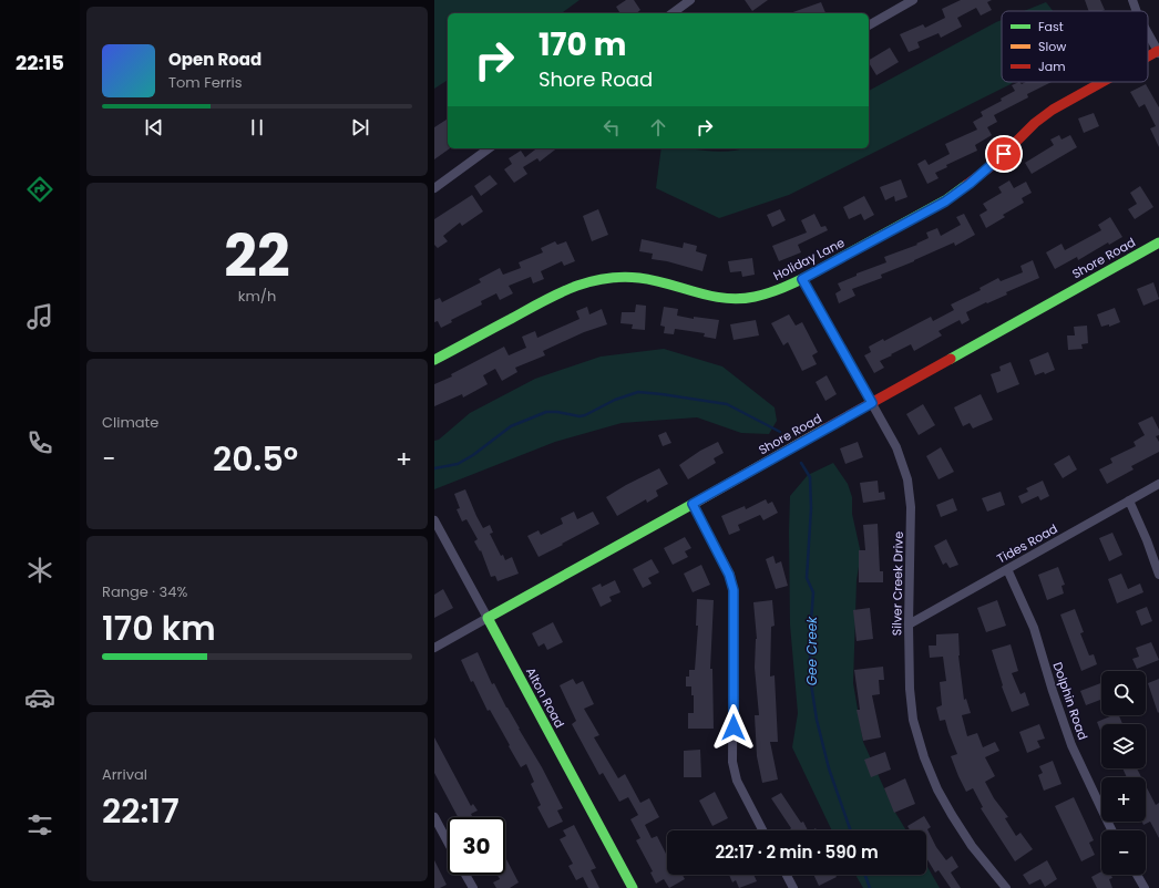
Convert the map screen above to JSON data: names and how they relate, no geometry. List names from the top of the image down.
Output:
{
  "streets": {
    "street": [
      "Shore Road",
      "Holiday Lane",
      "Tides Road",
      "Silver Creek Drive",
      "Alton Road",
      "Dolphin Road"
    ]
  },
  "crossings": [
    ["Shore Road", "Silver Creek Drive"],
    ["Shore Road", "Alton Road"],
    ["Holiday Lane", "Silver Creek Drive"],
    ["Tides Road", "Silver Creek Drive"],
    ["Tides Road", "Dolphin Road"]
  ],
  "water": ["Gee Creek"],
  "legend": ["Fast", "Slow", "Jam"],
  "page": {
    "tabs": "22:15",
    "turn": ["170 m", "Shore Road"],
    "song": ["Open Road", "Tom Ferris"],
    "tile": [
      ["22", "km/h"],
      "Climate",
      ["Range · 34%", "170 km"],
      ["Arrival", "22:17"]
    ],
    "heat": ["−", "20.5°", "+"],
    "map_buttons": ["+", "−"],
    "limit": "30",
    "trip": "22:17 · 2 min · 590 m"
  }
}
